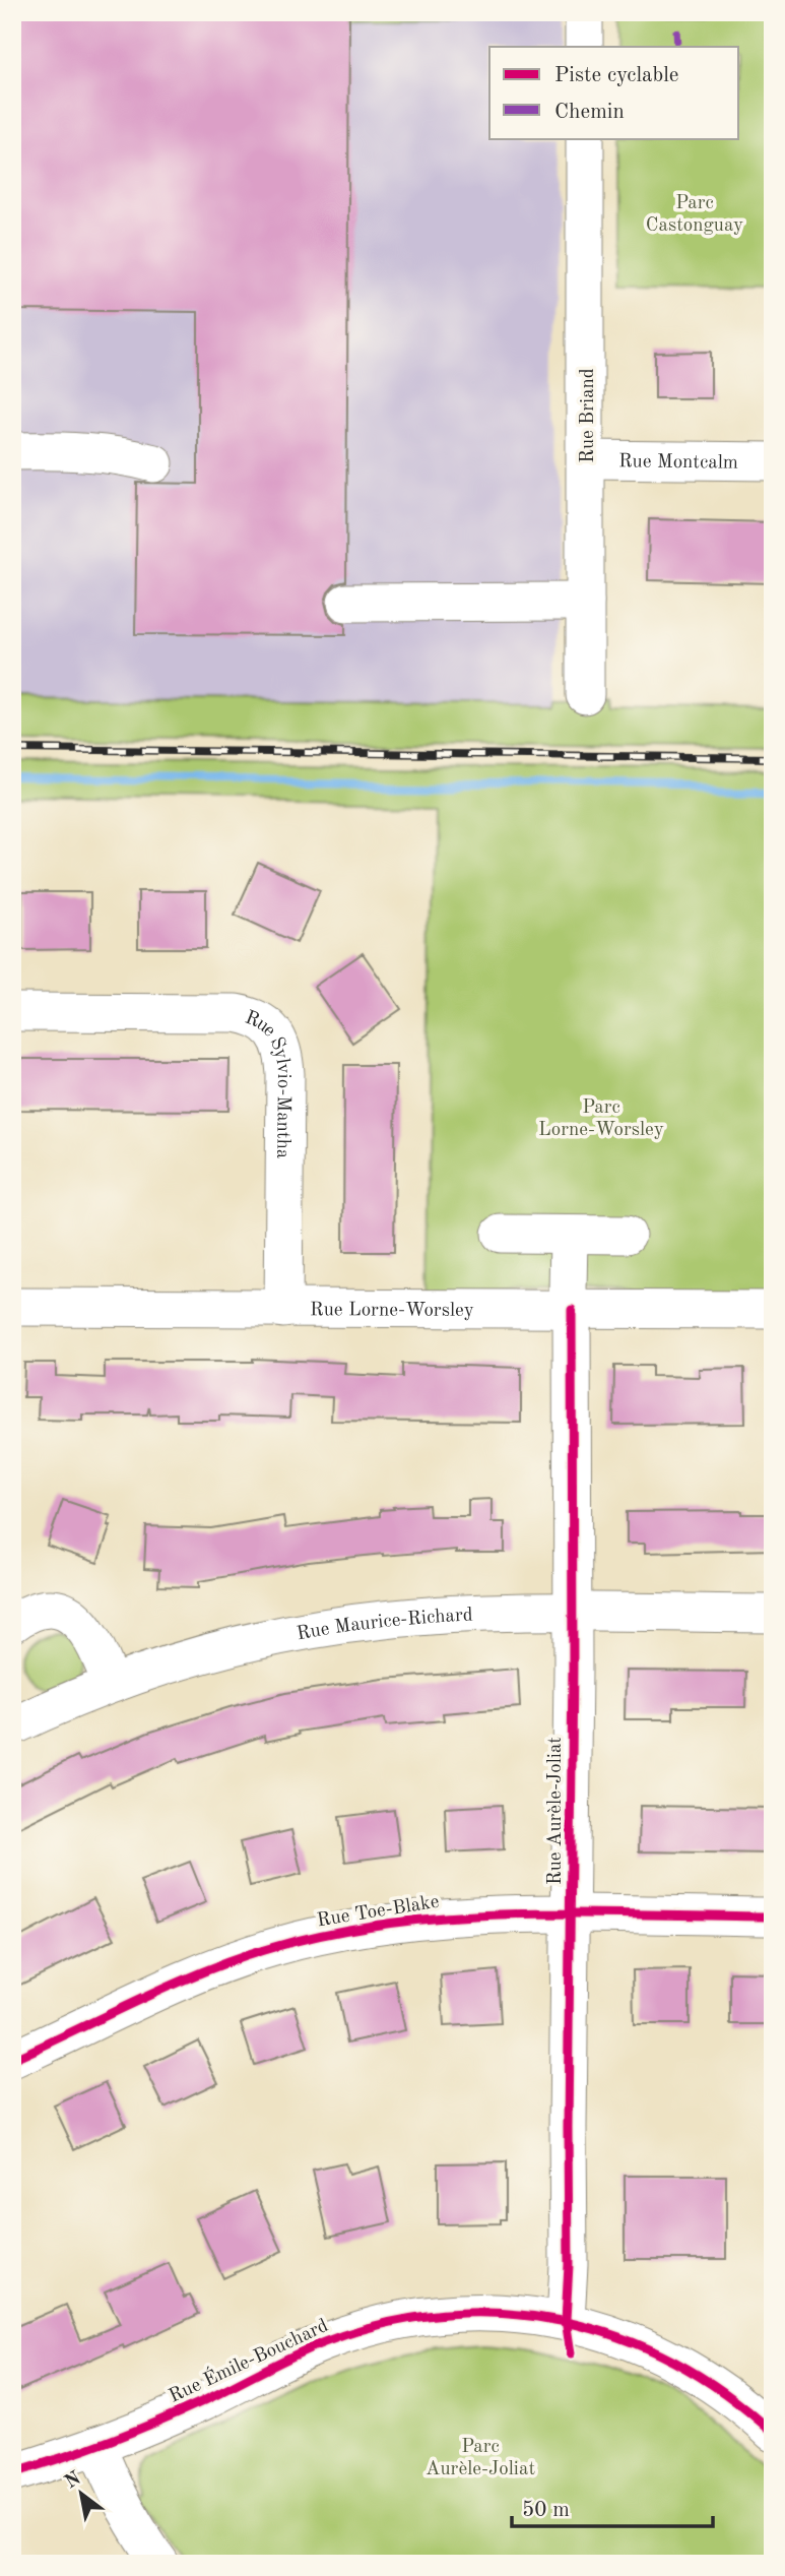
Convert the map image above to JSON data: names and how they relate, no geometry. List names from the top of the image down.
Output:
{
  "streets": {
    "street": [
      "Rue Briand",
      "Rue Montcalm",
      "Rue Sylvio-Mantha",
      "Rue Lorne-Worsley",
      "Rue Maurice-Richard",
      "Rue Aurèle-Joliat",
      "Rue Toe-Blake",
      "Rue Émile-Bouchard"
    ]
  },
  "crossings": [
    ["Rue Briand", "Rue Montcalm"],
    ["Rue Sylvio-Mantha", "Rue Lorne-Worsley"],
    ["Rue Lorne-Worsley", "Rue Aurèle-Joliat"],
    ["Rue Maurice-Richard", "Rue Aurèle-Joliat"],
    ["Rue Aurèle-Joliat", "Rue Toe-Blake"],
    ["Rue Aurèle-Joliat", "Rue Émile-Bouchard"]
  ],
  "parks": ["Parc Castonguay", "Parc Lorne-Worsley", "Parc Aurèle-Joliat"],
  "legend": ["Piste cyclable", "Chemin"],
  "scale_bar": "50 m",
  "north": "top left"
}
